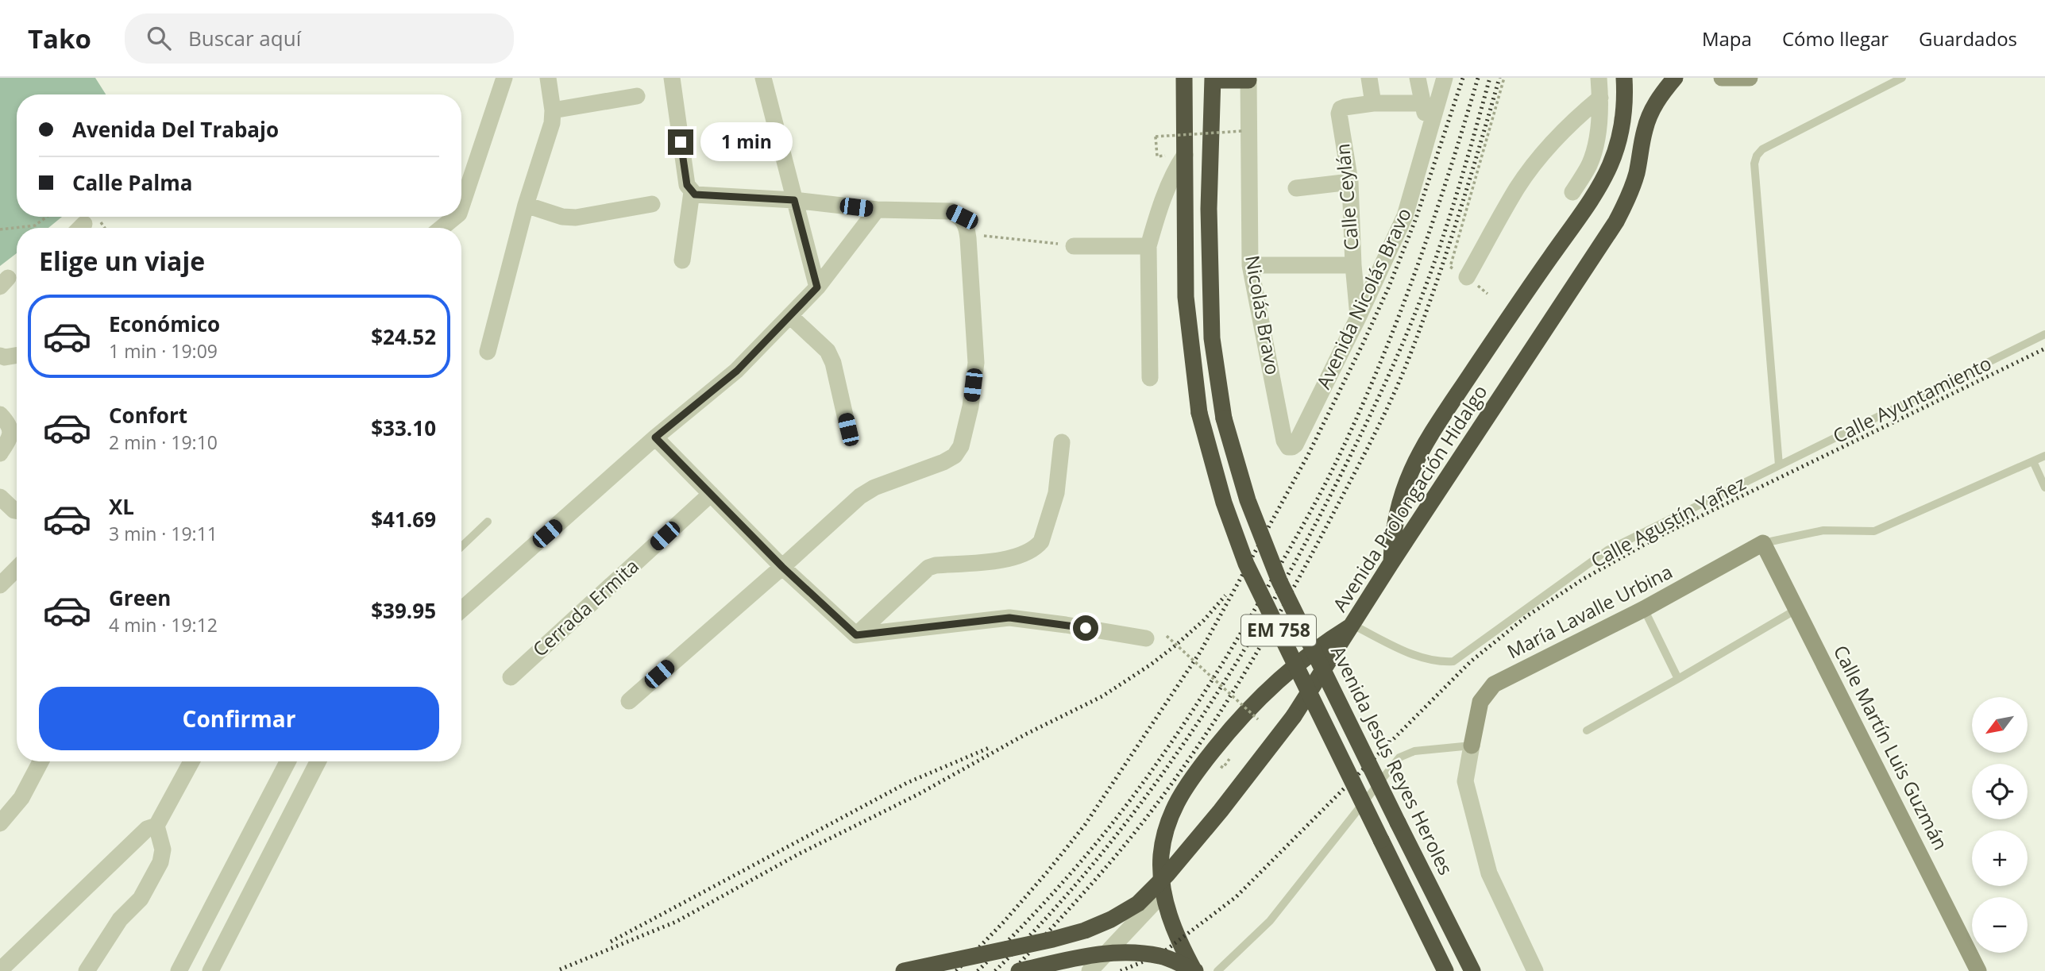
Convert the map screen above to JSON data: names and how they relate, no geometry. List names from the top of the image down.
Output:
{
  "streets": {
    "highway": ["Avenida Prolongación Hidalgo", "EM 758", "Avenida Jesús Reyes Heroles"],
    "street": [
      "Calle Ceylán",
      "Avenida Nicolás Bravo",
      "Nicolás Bravo",
      "Cerrada Ermita",
      "María Lavalle Urbina",
      "Calle Martín Luis Guzmán"
    ],
    "lane": ["Calle Ayuntamiento", "Calle Agustín Yañez"]
  },
  "crossings": [
    ["Calle Ceylán", "Avenida Nicolás Bravo"],
    ["Avenida Nicolás Bravo", "Nicolás Bravo"],
    ["Calle Ayuntamiento", "Calle Agustín Yañez"],
    ["Avenida Prolongación Hidalgo", "Calle Agustín Yañez"],
    ["María Lavalle Urbina", "Calle Martín Luis Guzmán"]
  ],
  "north": "bottom left",
  "page": {
    "header": "Tako",
    "search": "Buscar aquí",
    "nav": ["Mapa", "Cómo llegar", "Guardados"],
    "banner": ["Avenida Del Trabajo", "Calle Palma"],
    "bubble": "1 min",
    "heading": "Elige un viaje",
    "list": [
      {
        "name": "Económico",
        "note": "1 min · 19:09",
        "value": "$24.52"
      },
      {
        "name": "Confort",
        "note": "2 min · 19:10",
        "value": "$33.10"
      },
      {
        "name": "XL",
        "note": "3 min · 19:11",
        "value": "$41.69"
      },
      {
        "name": "Green",
        "note": "4 min · 19:12",
        "value": "$39.95"
      }
    ],
    "buttons": "Confirmar",
    "map_buttons": ["+", "−"]
  }
}
